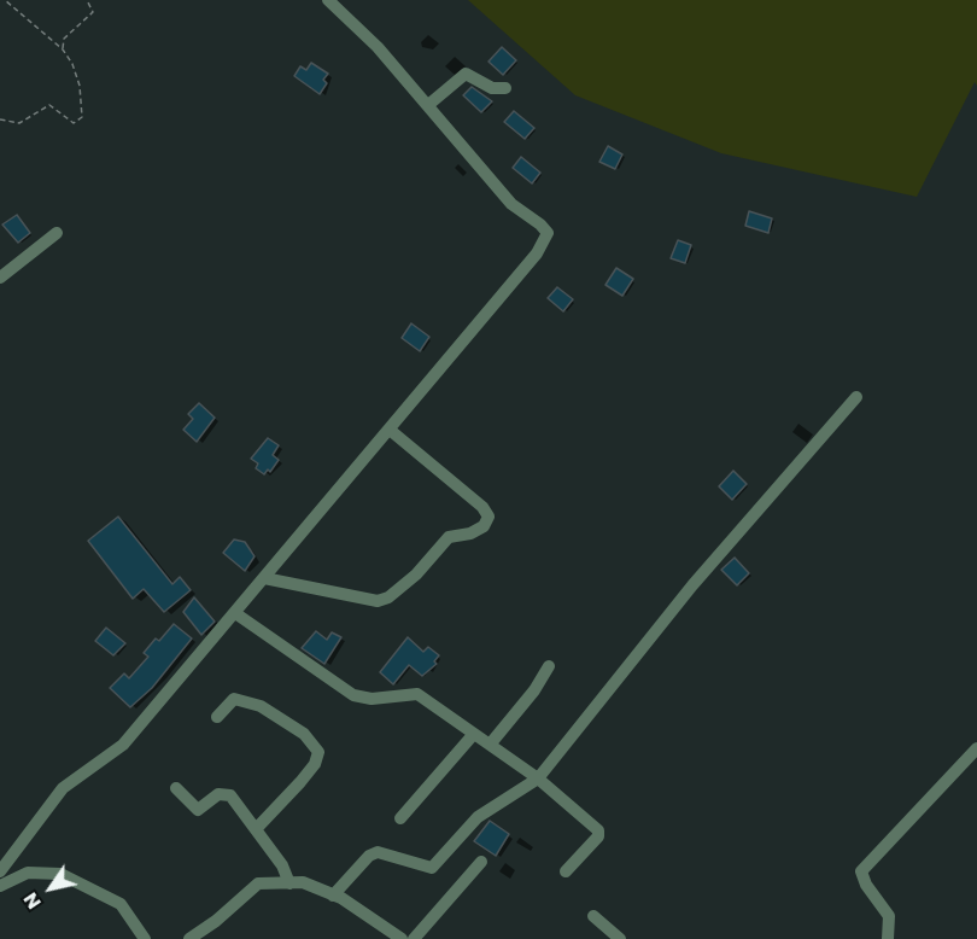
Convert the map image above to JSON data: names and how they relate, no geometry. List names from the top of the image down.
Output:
{
  "north": "bottom left"
}
